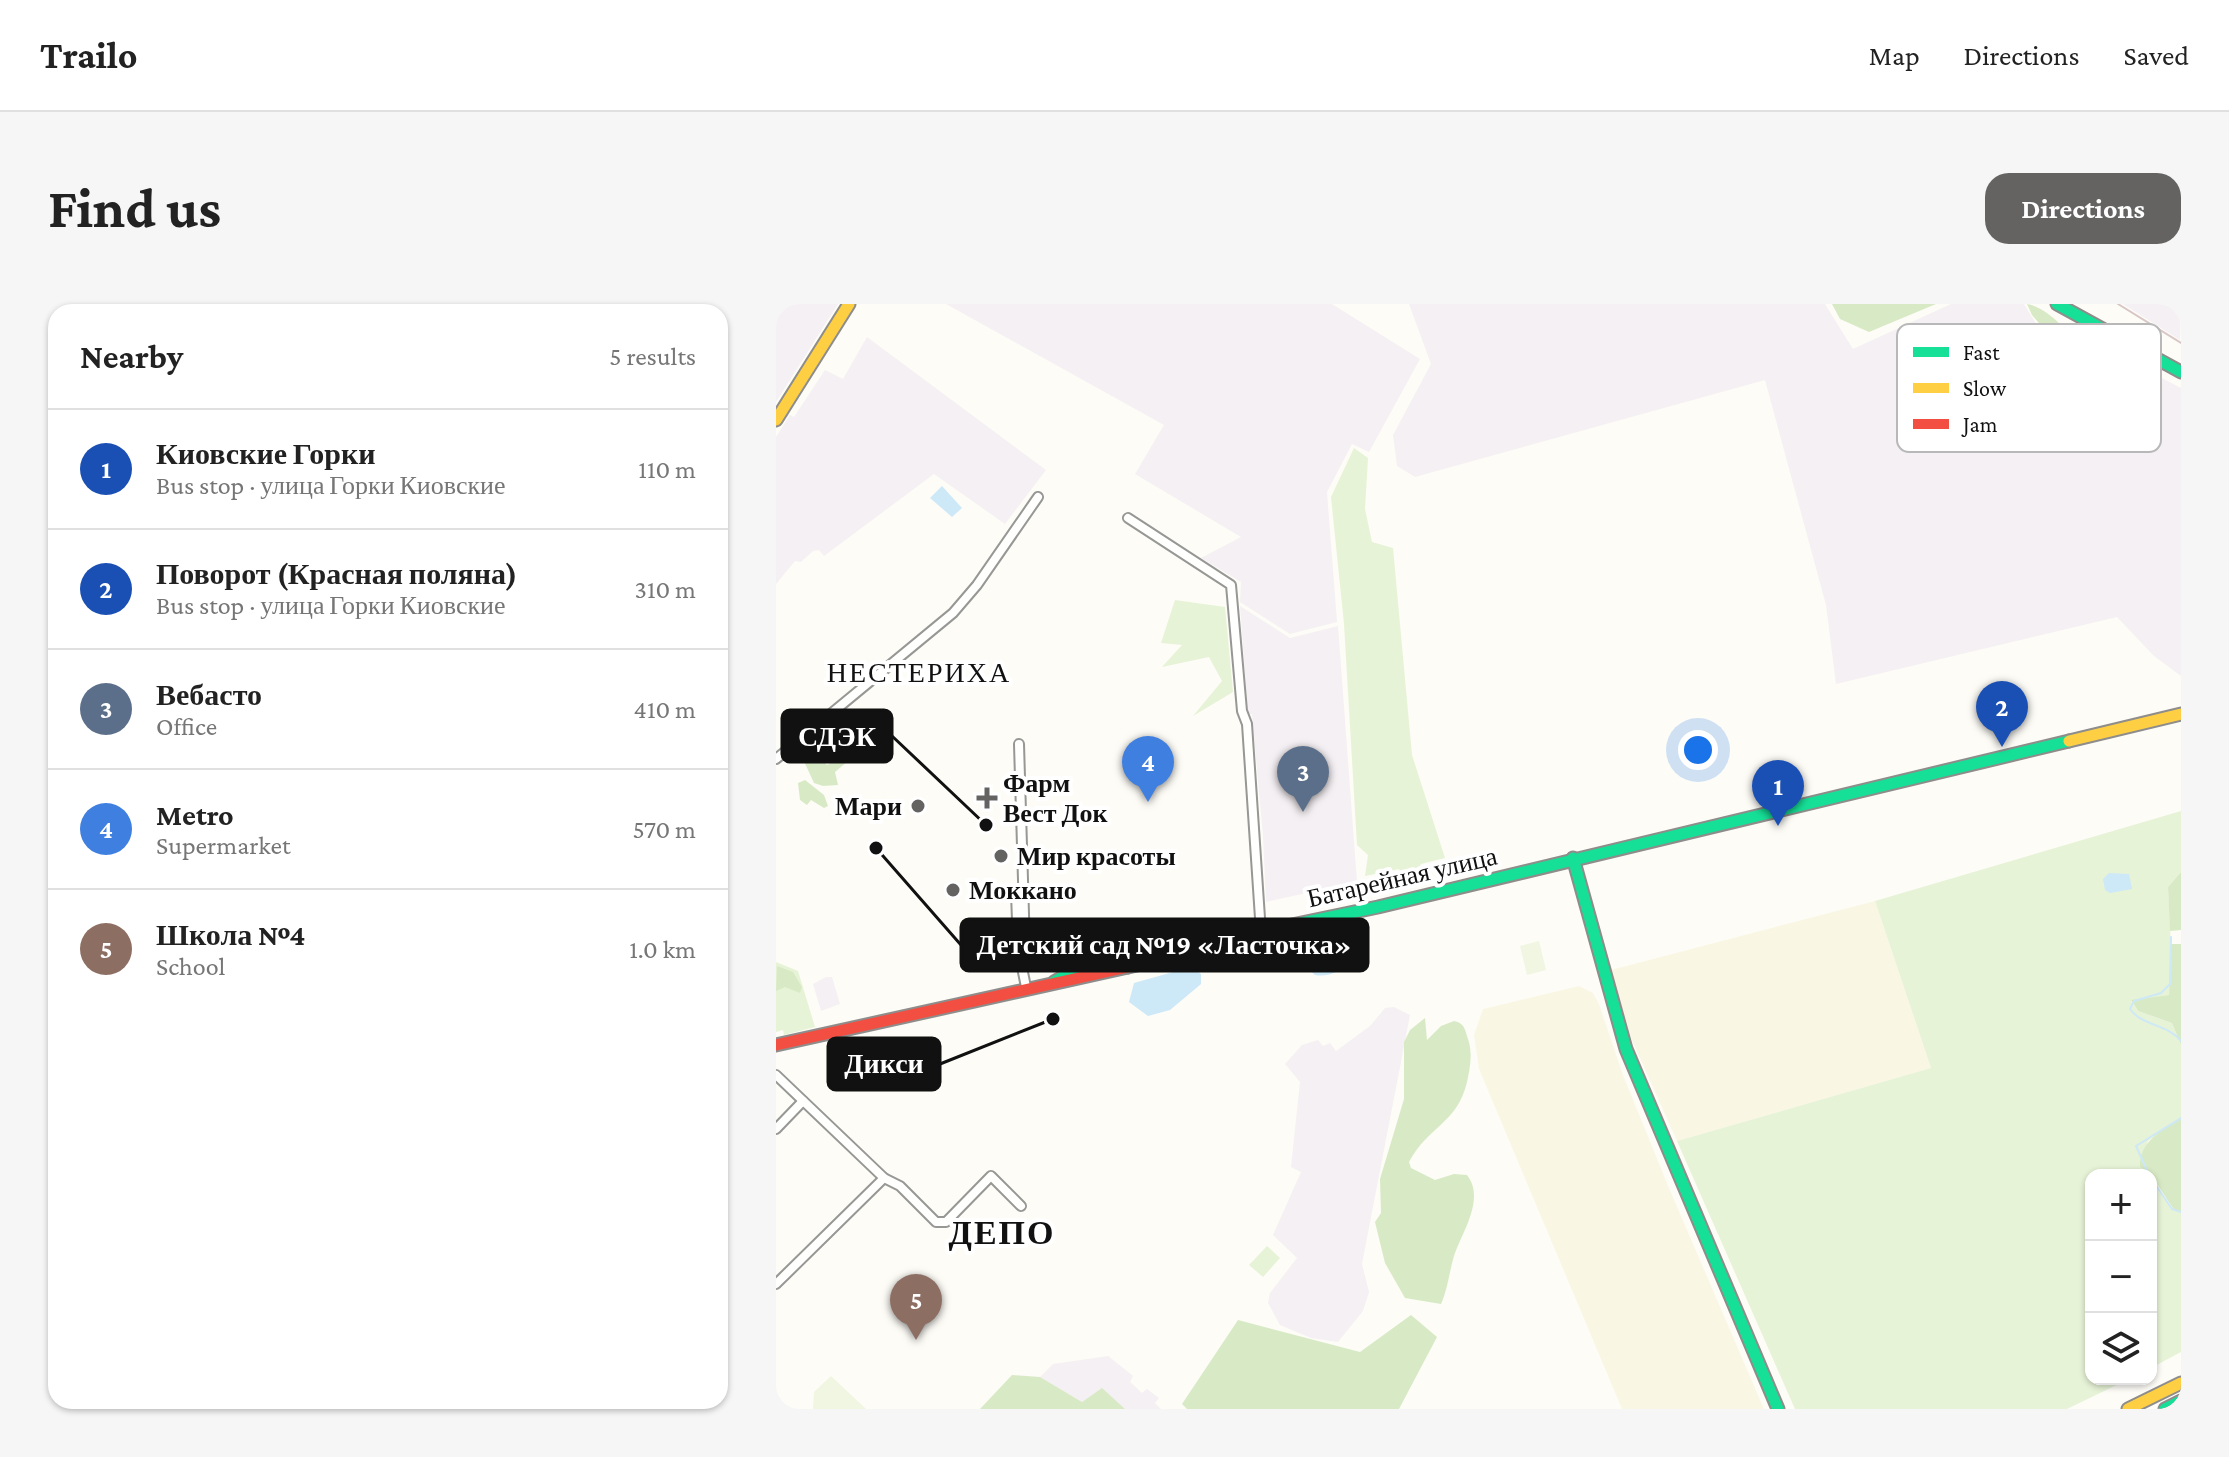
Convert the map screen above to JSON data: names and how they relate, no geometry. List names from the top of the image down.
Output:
{
  "streets": {
    "main road": ["Батарейная улица"]
  },
  "districts": ["НЕСТЕРИХА", "ДЕПО"],
  "places": {
    "health": ["Фарм Вест Док"],
    "other": [
      "Мари",
      "СДЭК",
      "Детский сад №19 «Ласточка»",
      "Мир красоты",
      "Моккано",
      "Дикси"
    ]
  },
  "legend": ["Fast", "Slow", "Jam"],
  "page": {
    "header": "Trailo",
    "nav": ["Map", "Directions", "Saved"],
    "buttons": "Directions",
    "title": "Find us",
    "heading": ["Nearby", "5 results"],
    "list": [
      {
        "mark": "1",
        "name": "Киовские Горки",
        "note": "Bus stop · улица Горки Киовские",
        "value": "110 m"
      },
      {
        "mark": "2",
        "name": "Поворот (Красная поляна)",
        "note": "Bus stop · улица Горки Киовские",
        "value": "310 m"
      },
      {
        "mark": "3",
        "name": "Вебасто",
        "note": "Office",
        "value": "410 m"
      },
      {
        "mark": "4",
        "name": "Metro",
        "note": "Supermarket",
        "value": "570 m"
      },
      {
        "mark": "5",
        "name": "Школа №4",
        "note": "School",
        "value": "1.0 km"
      }
    ],
    "pins": [
      "2",
      "4",
      "3",
      "1",
      "5"
    ],
    "map_buttons": ["+", "−"]
  }
}
